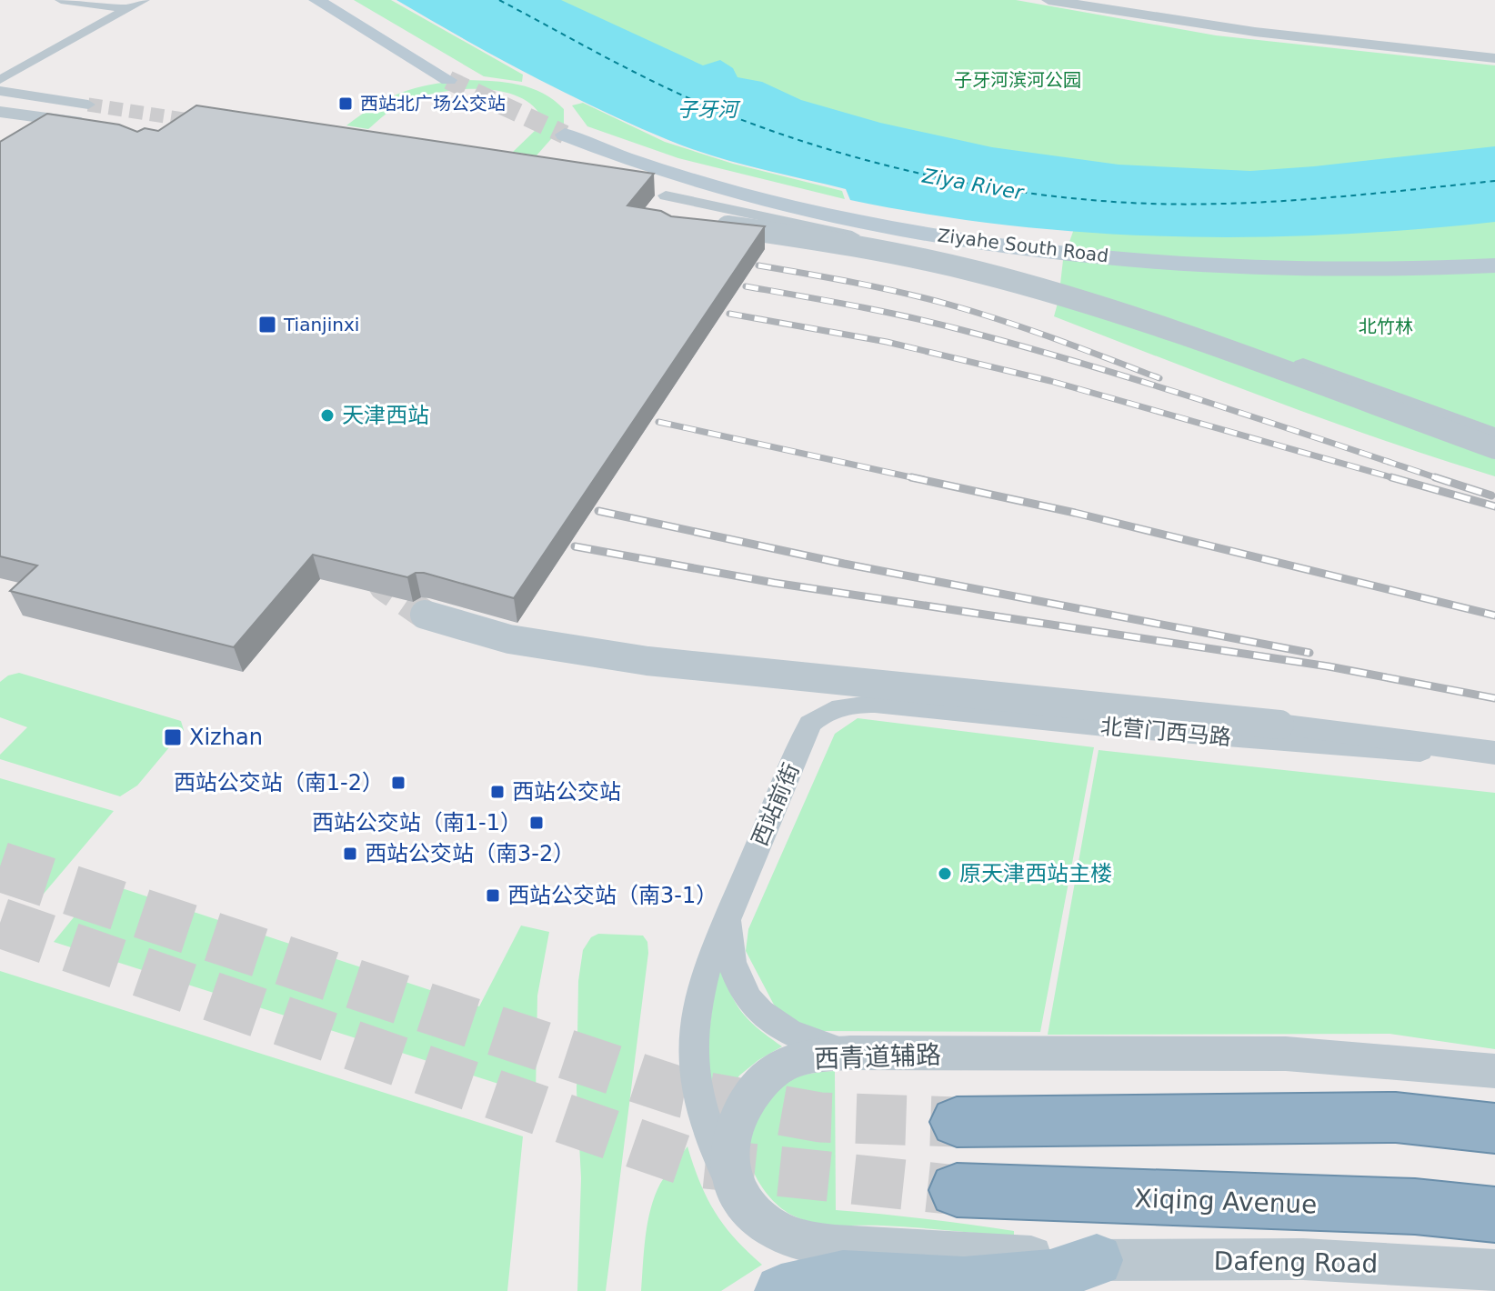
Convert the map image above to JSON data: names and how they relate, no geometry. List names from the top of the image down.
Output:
{
  "streets": {
    "highway": ["Xiqing Avenue"],
    "main road": ["Ziyahe South Road"],
    "street": [
      "北营门西马路",
      "西站前街",
      "西青道辅路",
      "Dafeng Road"
    ]
  },
  "crossings": [
    ["北营门西马路", "西站前街"],
    ["西站前街", "西青道辅路"]
  ],
  "water": ["子牙河", "Ziya River"],
  "parks": ["子牙河滨河公园", "北竹林"],
  "places": {
    "transit": [
      "西站北广场公交站",
      "Tianjinxi",
      "Xizhan",
      "西站公交站（南1-2）",
      "西站公交站",
      "西站公交站（南1-1）",
      "西站公交站（南3-2）",
      "西站公交站（南3-1）"
    ],
    "other": ["天津西站", "原天津西站主楼"]
  }
}
